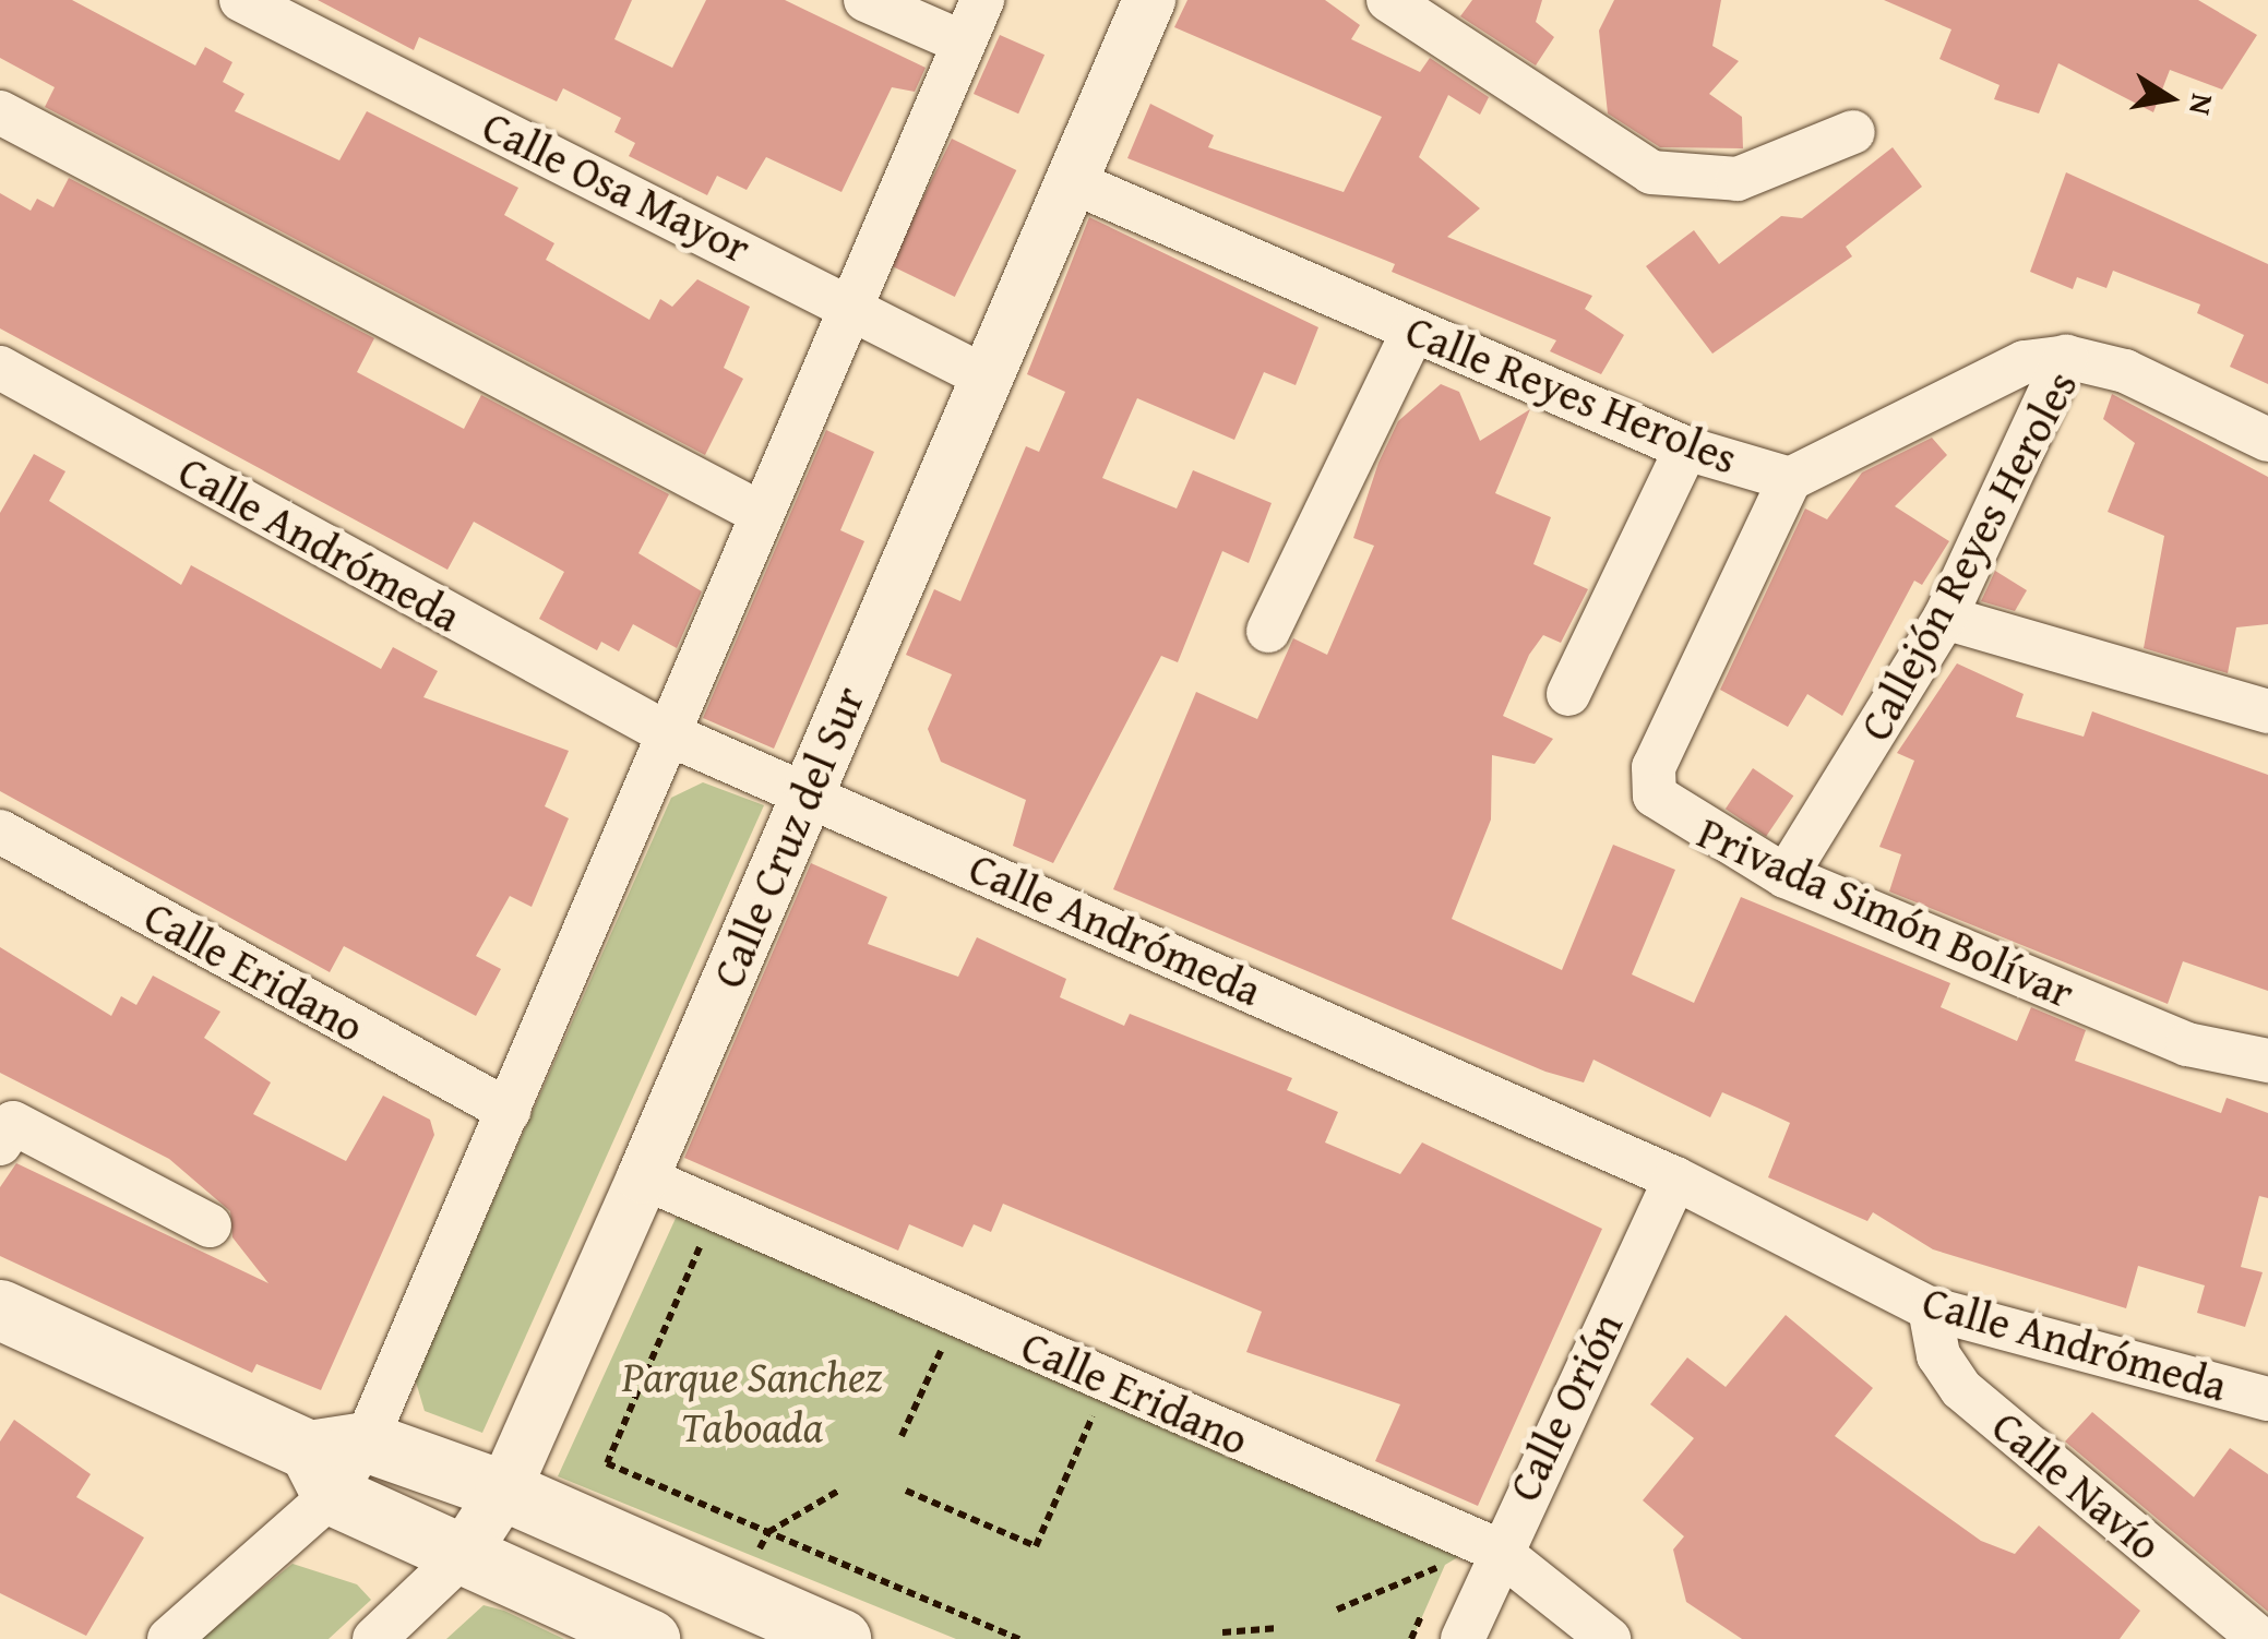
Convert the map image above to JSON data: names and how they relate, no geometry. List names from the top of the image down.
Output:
{
  "streets": {
    "street": [
      "Calle Osa Mayor",
      "Calle Reyes Heroles",
      "Calle Andrómeda",
      "Callejón Reyes Heroles",
      "Calle Cruz del Sur",
      "Privada Simón Bolívar",
      "Calle Eridano",
      "Calle Orión",
      "Calle Navío"
    ]
  },
  "crossings": [
    ["Calle Osa Mayor", "Calle Cruz del Sur"],
    ["Calle Reyes Heroles", "Callejón Reyes Heroles"],
    ["Calle Reyes Heroles", "Calle Cruz del Sur"],
    ["Calle Reyes Heroles", "Privada Simón Bolívar"],
    ["Calle Andrómeda", "Calle Cruz del Sur"],
    ["Calle Andrómeda", "Calle Orión"],
    ["Calle Andrómeda", "Calle Navío"],
    ["Callejón Reyes Heroles", "Privada Simón Bolívar"],
    ["Calle Cruz del Sur", "Calle Eridano"],
    ["Calle Eridano", "Calle Orión"]
  ],
  "parks": ["Parque Sanchez Taboada"],
  "north": "right"
}
